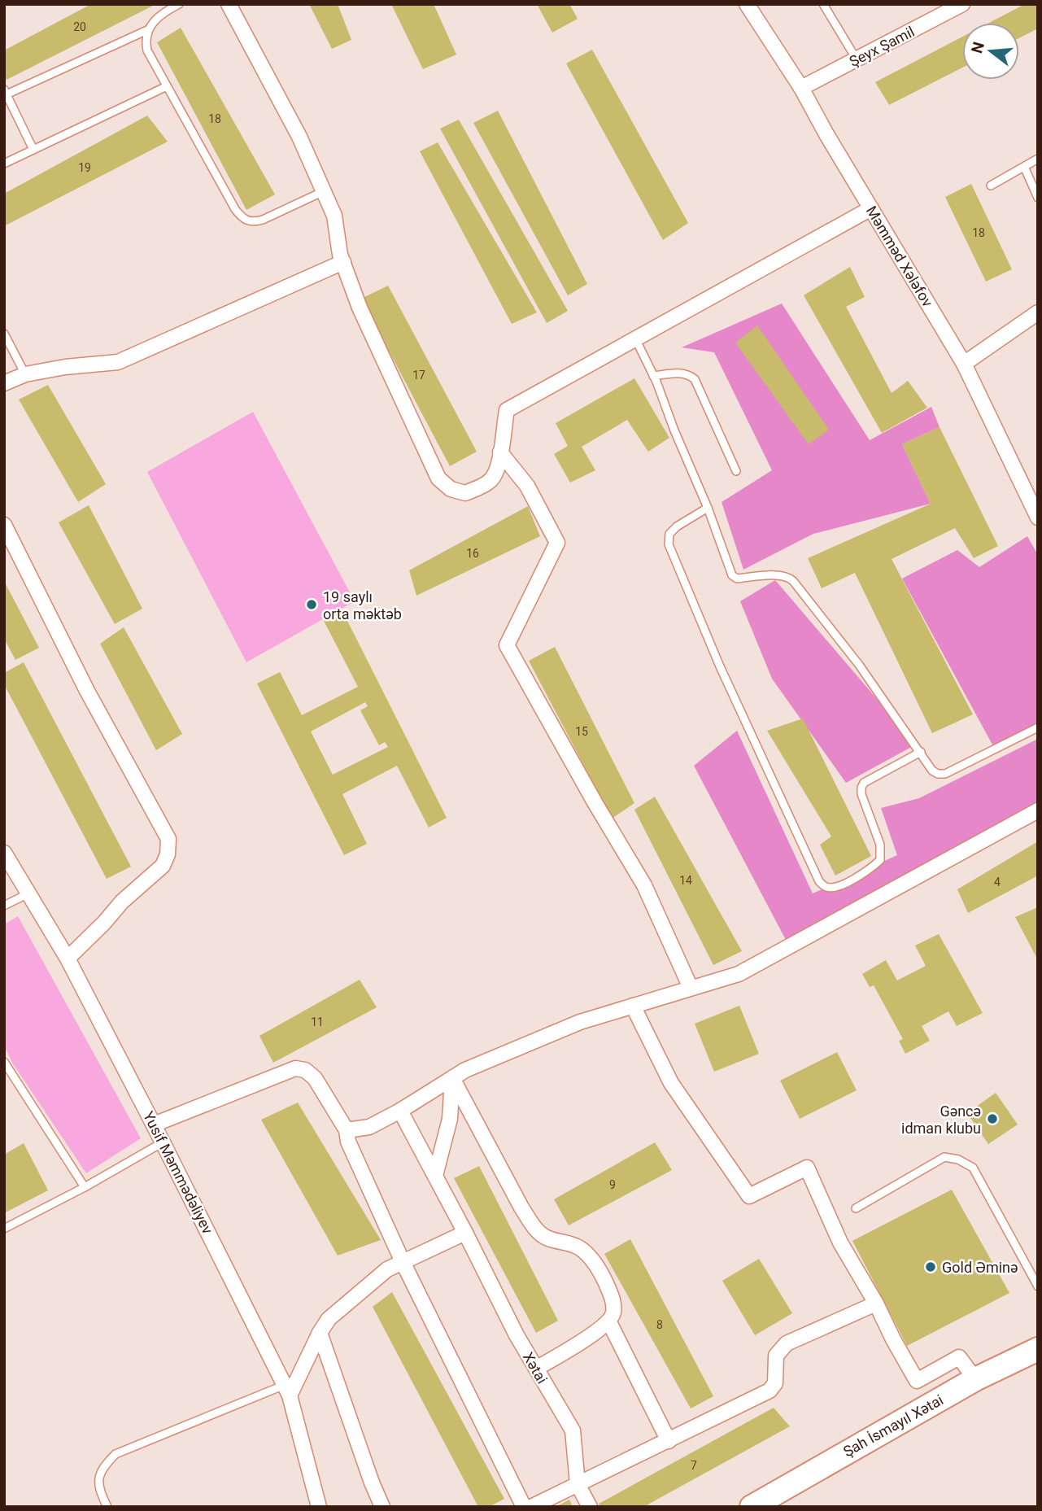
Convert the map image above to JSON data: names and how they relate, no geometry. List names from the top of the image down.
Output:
{
  "streets": {
    "main road": ["Şah İsmayıl Xətai"],
    "street": [
      "Şeyx Şamil",
      "Məmməd Xələfov",
      "Yusif Məmmədəliyev",
      "Xətai"
    ]
  },
  "crossings": [
    ["Şeyx Şamil", "Məmməd Xələfov"]
  ],
  "places": ["19 saylı orta məktəb", "Gəncə idman klubu", "Gold Əminə"],
  "house_numbers": [
    "20",
    "18",
    "19",
    "18",
    "17",
    "16",
    "15",
    "14",
    "4",
    "11",
    "9",
    "8",
    "7"
  ],
  "north": "left"
}
